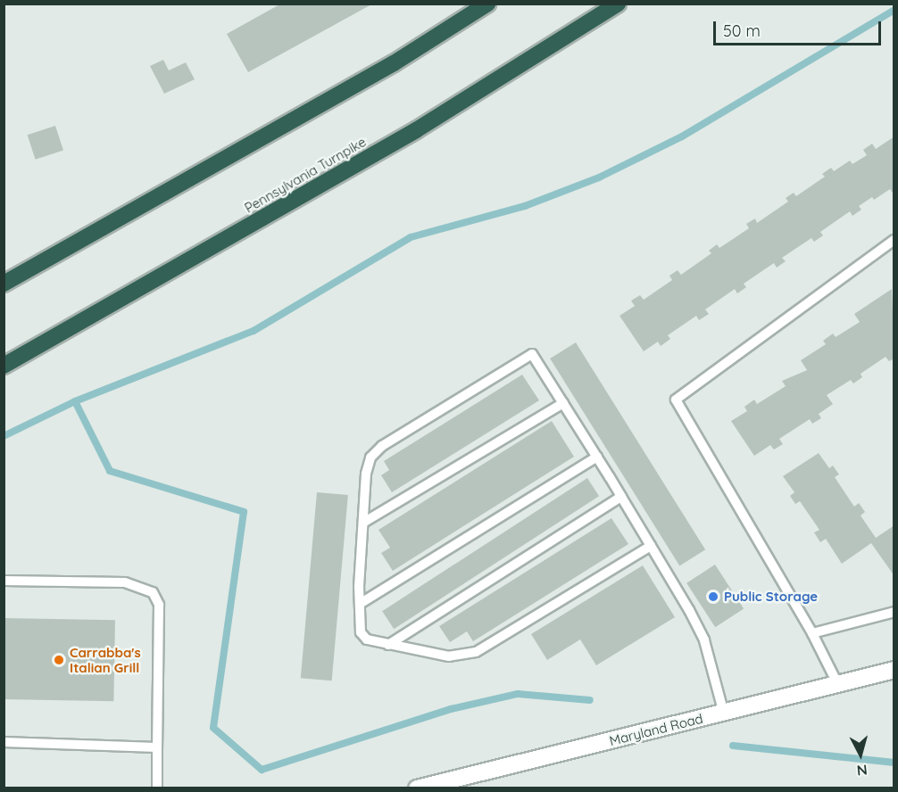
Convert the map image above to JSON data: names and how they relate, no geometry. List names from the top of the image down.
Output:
{
  "streets": {
    "highway": ["Pennsylvania Turnpike"],
    "street": ["Maryland Road"]
  },
  "places": ["Public Storage", "Carrabba's Italian Grill"],
  "scale_bar": "50 m",
  "north": "bottom"
}
